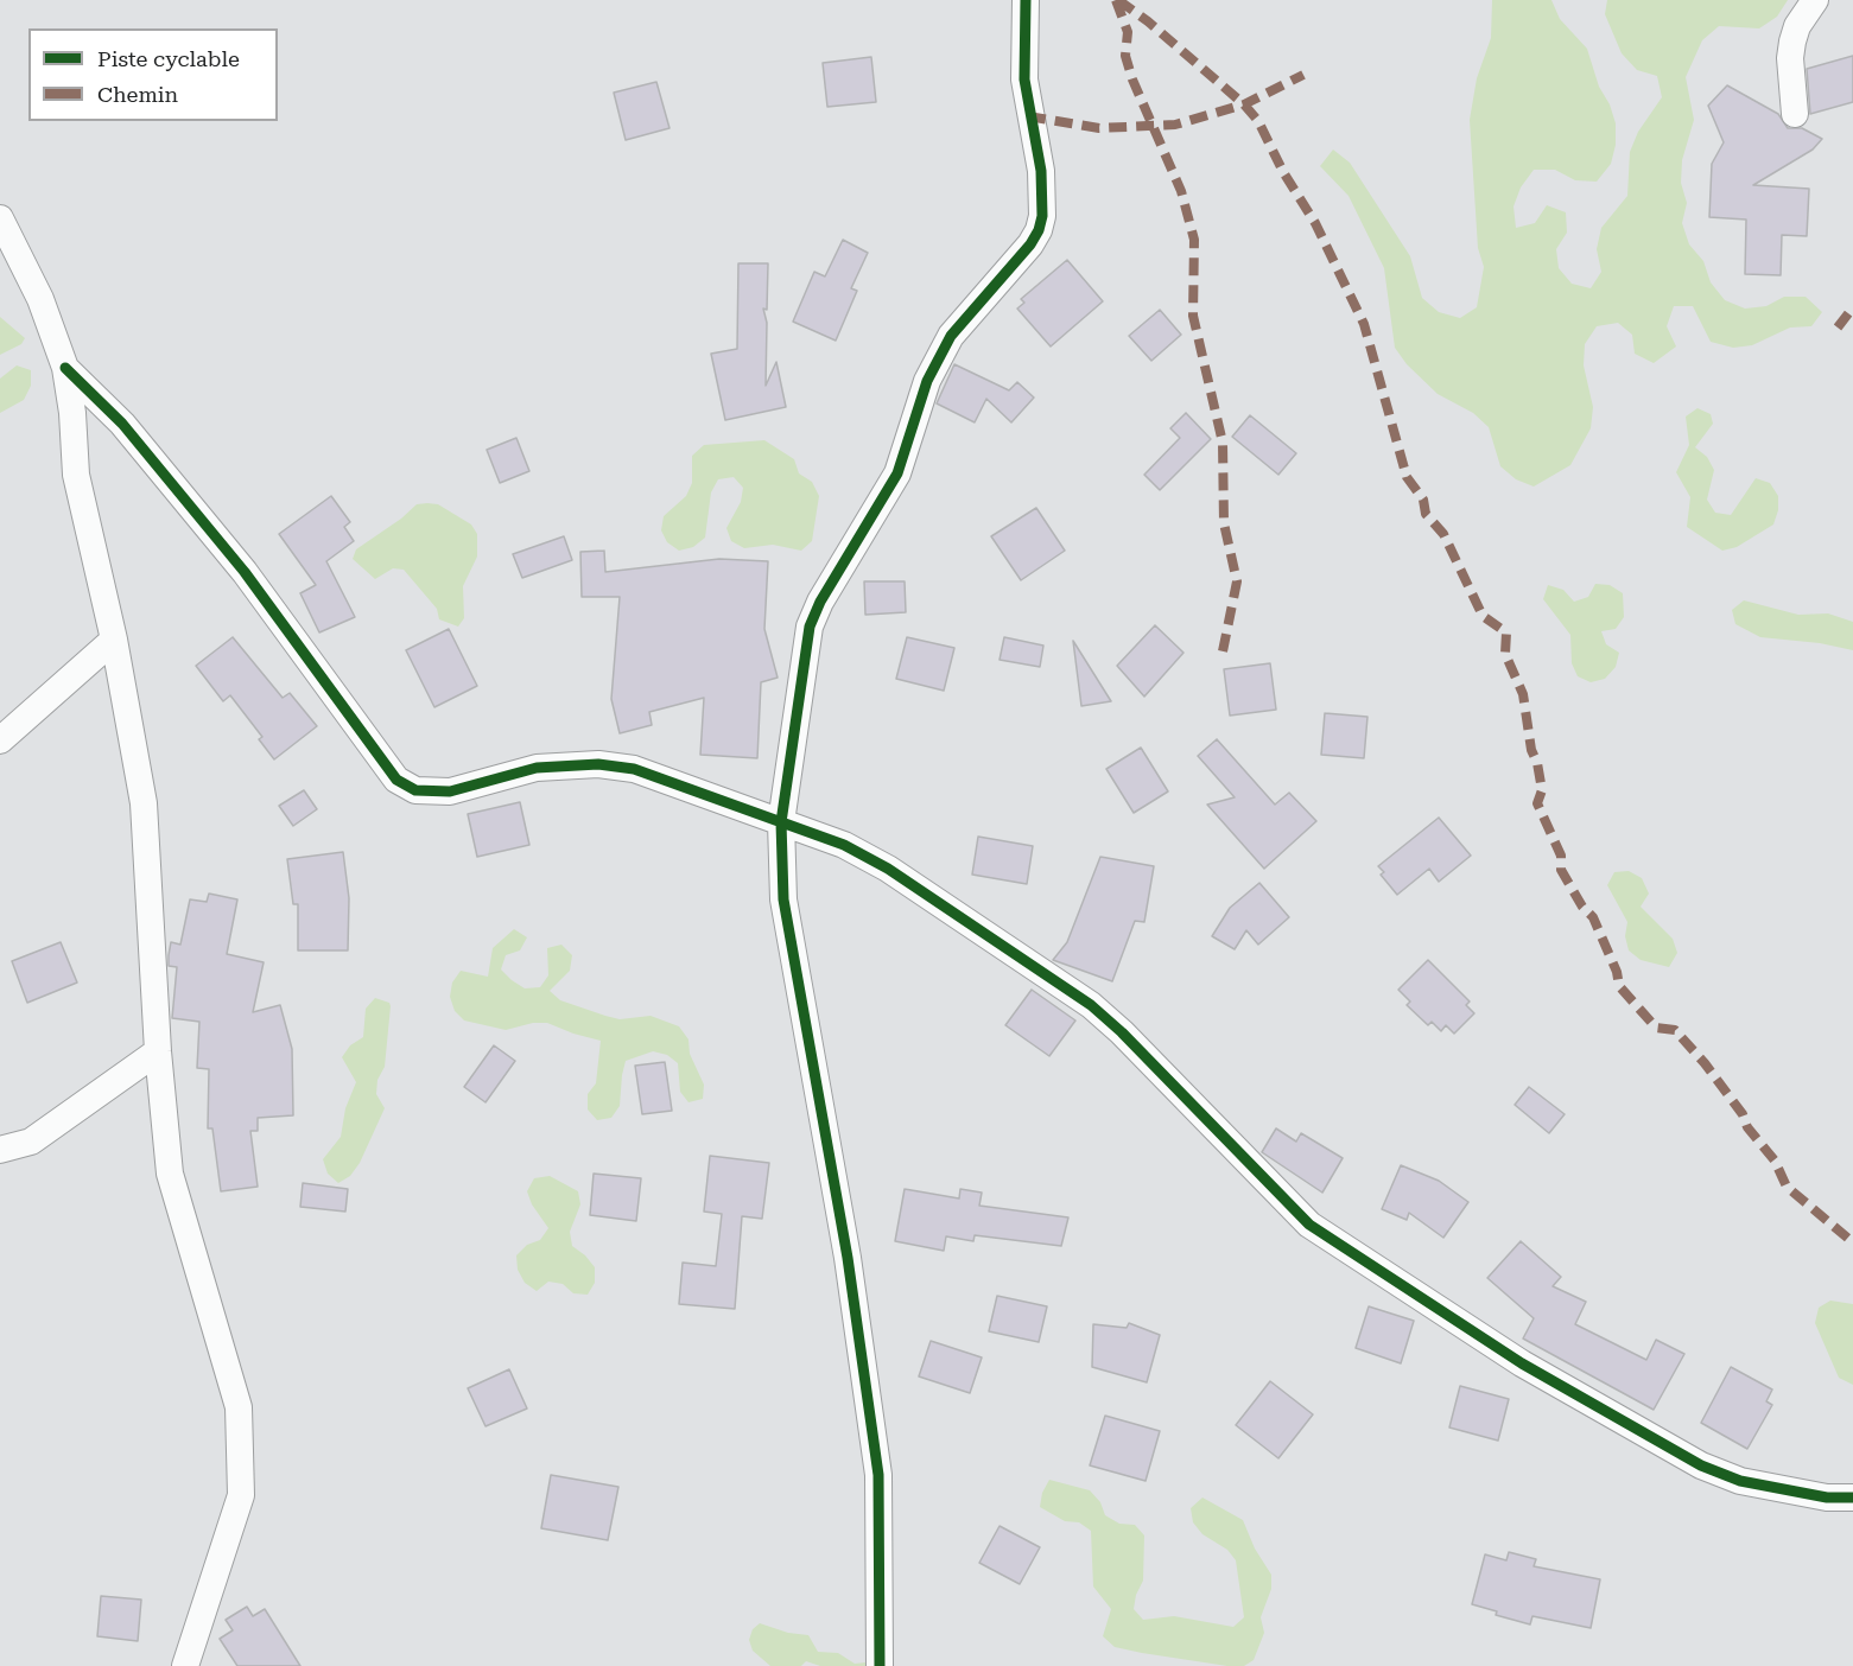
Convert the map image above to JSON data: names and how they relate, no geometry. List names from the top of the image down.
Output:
{
  "legend": ["Piste cyclable", "Chemin"]
}
